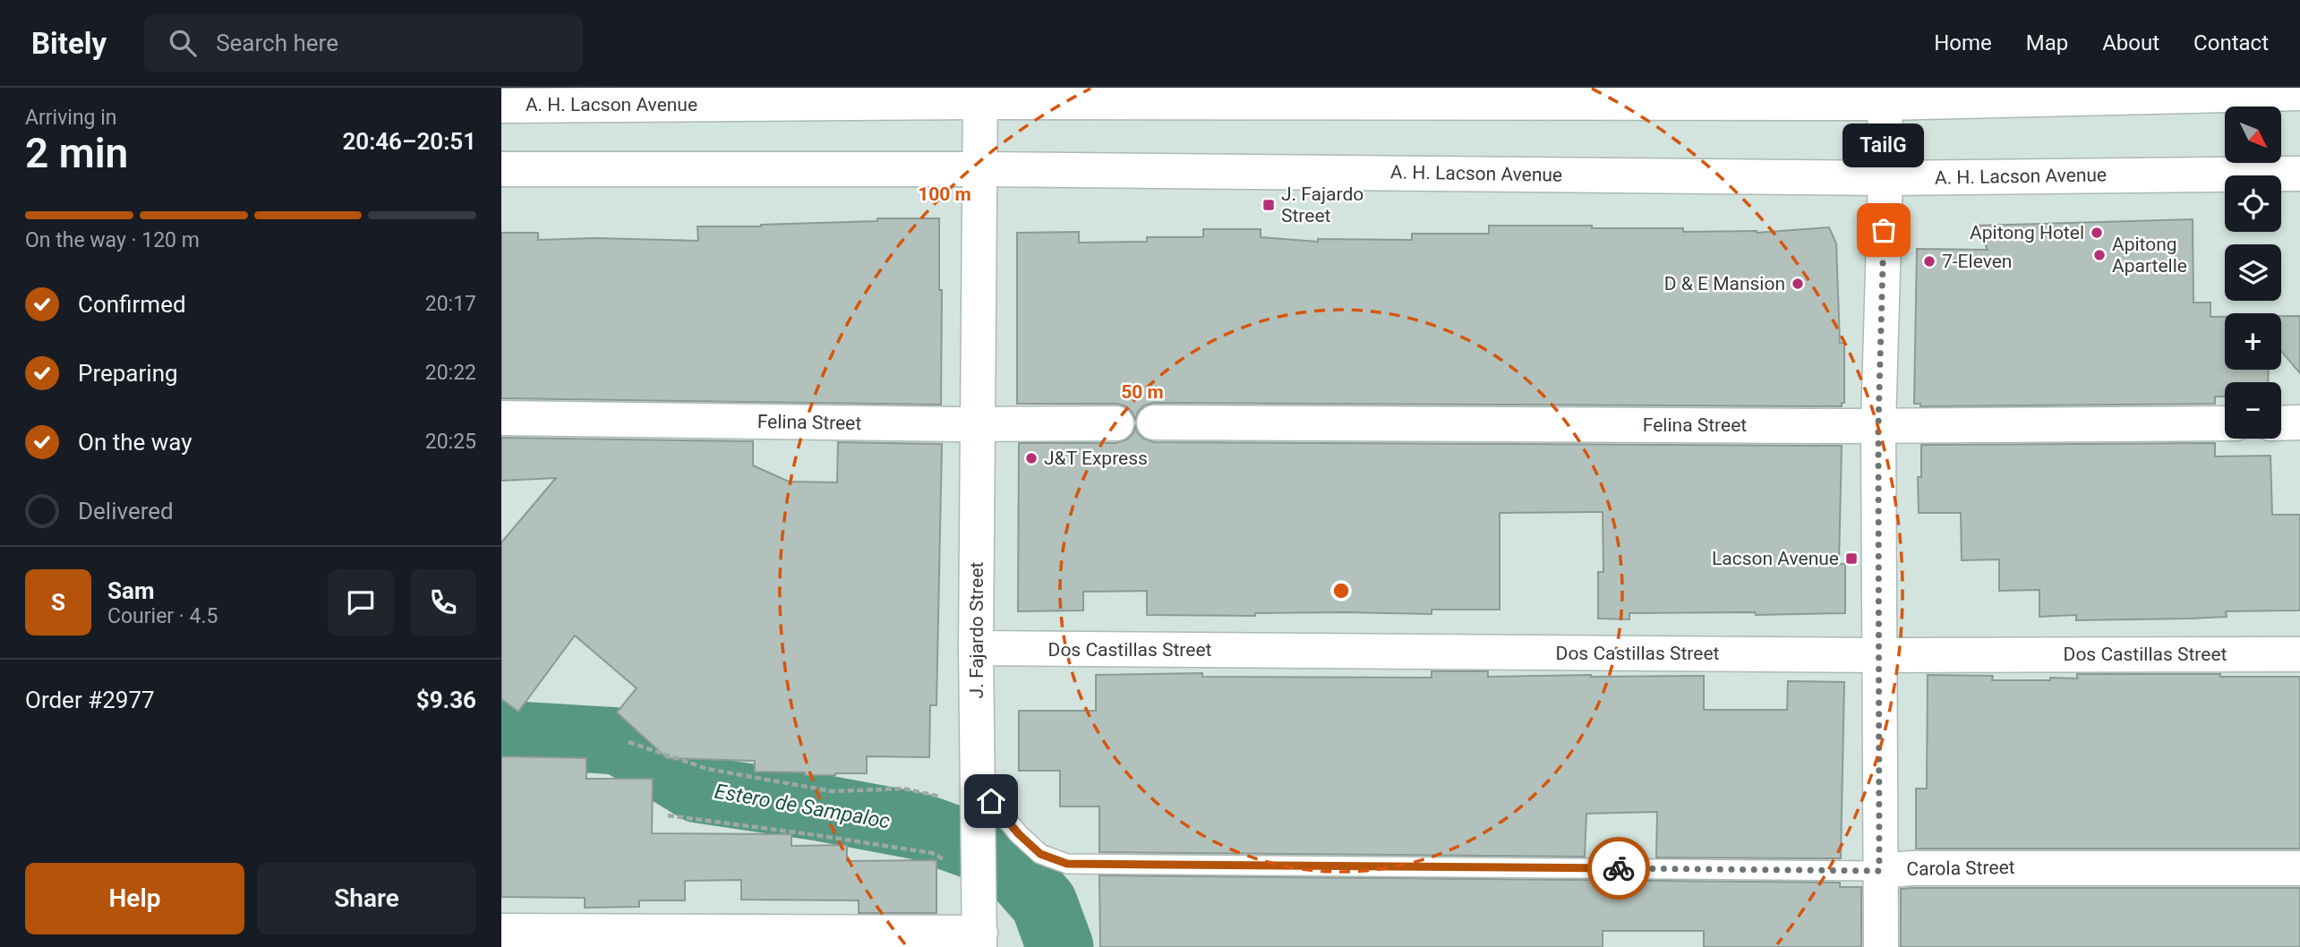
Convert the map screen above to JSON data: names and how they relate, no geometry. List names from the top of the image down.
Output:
{
  "streets": {
    "street": [
      "A. H. Lacson Avenue",
      "Felina Street",
      "J. Fajardo Street",
      "Dos Castillas Street",
      "Carola Street"
    ]
  },
  "crossings": [
    ["A. H. Lacson Avenue", "J. Fajardo Street"],
    ["Felina Street", "J. Fajardo Street"],
    ["J. Fajardo Street", "Dos Castillas Street"],
    ["J. Fajardo Street", "Carola Street"]
  ],
  "water": ["Estero de Sampaloc"],
  "places": {
    "transit": ["J. Fajardo Street", "Lacson Avenue"],
    "other": [
      "TailG",
      "Apitong Hotel",
      "Apitong Apartelle",
      "7-Eleven",
      "D & E Mansion",
      "J&T Express"
    ]
  },
  "north": "bottom right",
  "page": {
    "header": "Bitely",
    "search": "Search here",
    "nav": [
      "Home",
      "Map",
      "About",
      "Contact"
    ],
    "heading": ["2 min", "Arriving in", "20:46–20:51"],
    "panel": [
      "Sam",
      "Courier · 4.5",
      "Order #2977",
      "$9.36"
    ],
    "map_buttons": ["+", "−"],
    "bubble": "TailG",
    "bar": "On the way · 120 m",
    "list": [
      ["Confirmed", "20:17"],
      ["Preparing", "20:22"],
      ["On the way", "20:25"],
      "Delivered"
    ],
    "round": "S",
    "buttons": ["Help", "Share"]
  },
  "rings": ["100 m", "50 m"]
}
